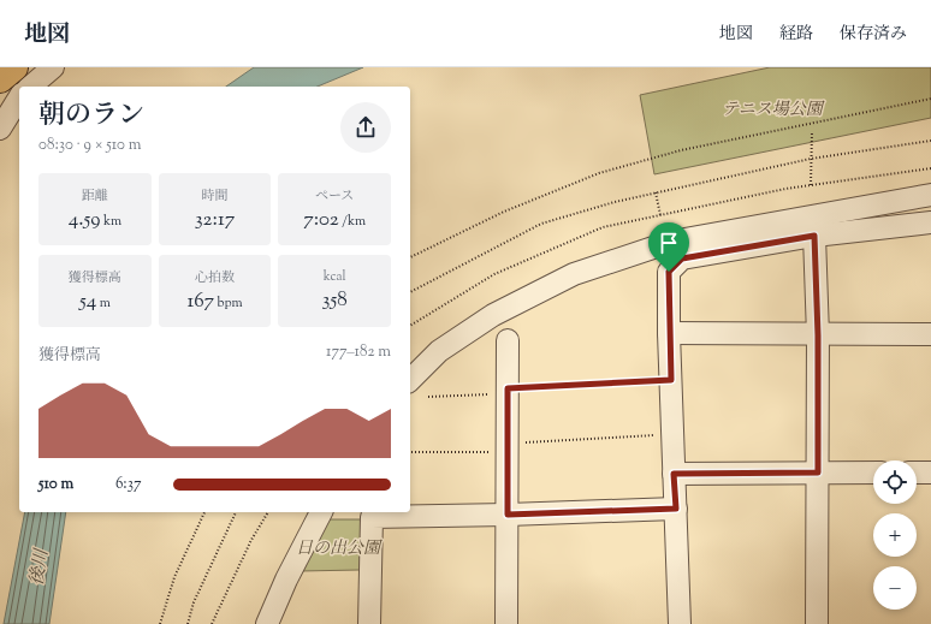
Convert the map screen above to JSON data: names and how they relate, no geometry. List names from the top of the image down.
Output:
{
  "water": ["後川"],
  "parks": ["テニス場公園", "日の出公園"],
  "page": {
    "header": "地図",
    "nav": ["地図", "経路", "保存済み"],
    "heading": ["朝のラン", "08:30 · 9 × 510 m"],
    "stats": [
      ["距離", "4.59 km"],
      ["時間", "32:17"],
      ["ペース", "7:02 /km"],
      ["獲得標高", "54 m"],
      ["心拍数", "167 bpm"],
      ["kcal", "358"]
    ],
    "chart": ["獲得標高", "177–182 m"],
    "map_buttons": ["+", "−"],
    "list": [
      {
        "name": "510 m",
        "note": "6:37"
      }
    ]
  }
}
